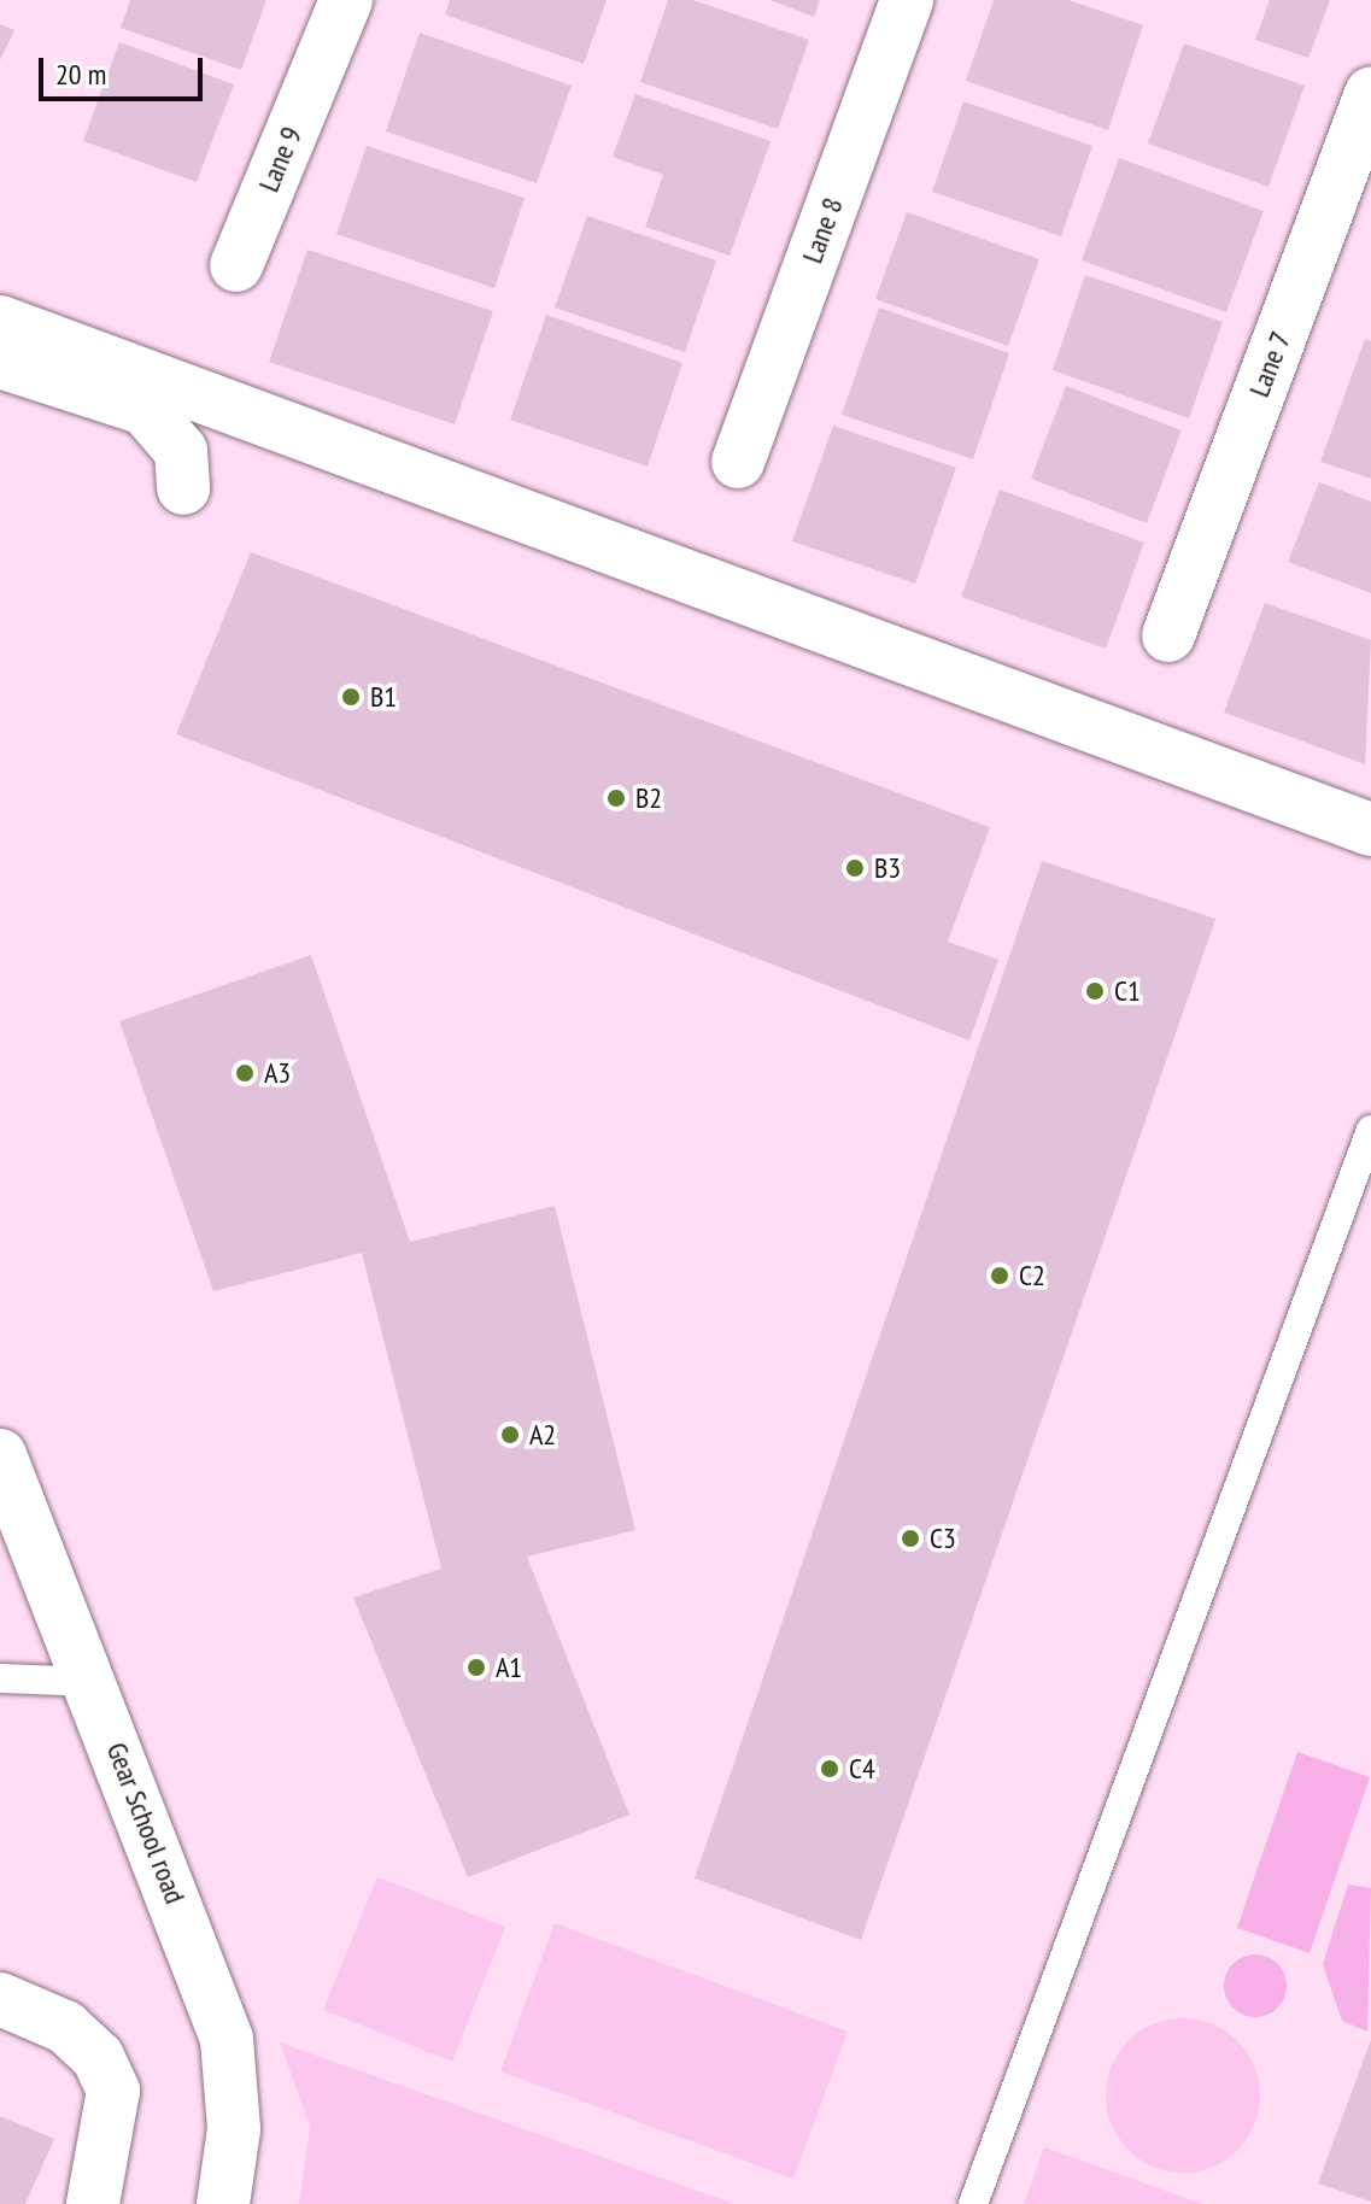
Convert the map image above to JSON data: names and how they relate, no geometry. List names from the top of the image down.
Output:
{
  "streets": {
    "street": [
      "Lane 9",
      "Lane 8",
      "Lane 7",
      "Gear School road"
    ]
  },
  "places": [
    "B1",
    "B2",
    "B3",
    "C1",
    "A3",
    "C2",
    "A2",
    "C3",
    "A1",
    "C4"
  ],
  "scale_bar": "20 m"
}
